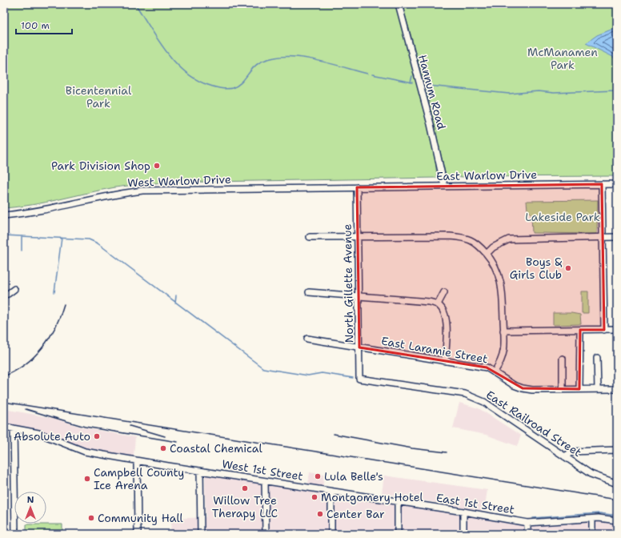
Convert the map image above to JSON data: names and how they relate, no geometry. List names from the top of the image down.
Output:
{
  "streets": {
    "street": [
      "Hannum Road",
      "East Warlow Drive",
      "West Warlow Drive",
      "North Gillette Avenue",
      "East Laramie Street",
      "East Railroad Street",
      "West 1st Street",
      "East 1st Street"
    ]
  },
  "crossings": [
    ["Hannum Road", "East Warlow Drive"],
    ["East Warlow Drive", "West Warlow Drive"],
    ["East Warlow Drive", "North Gillette Avenue"],
    ["West Warlow Drive", "North Gillette Avenue"],
    ["North Gillette Avenue", "East Laramie Street"],
    ["North Gillette Avenue", "East Railroad Street"],
    ["West 1st Street", "East 1st Street"]
  ],
  "parks": ["McManamen Park", "Bicentennial Park", "Lakeside Park"],
  "places": [
    "Park Division Shop",
    "Boys & Girls Club",
    "Absolute Auto",
    "Coastal Chemical",
    "Lula Belle's",
    "Campbell County Ice Arena",
    "Willow Tree Therapy LLC",
    "Montgomery Hotel",
    "Center Bar",
    "Community Hall"
  ],
  "scale_bar": "100 m",
  "north": "top"
}
